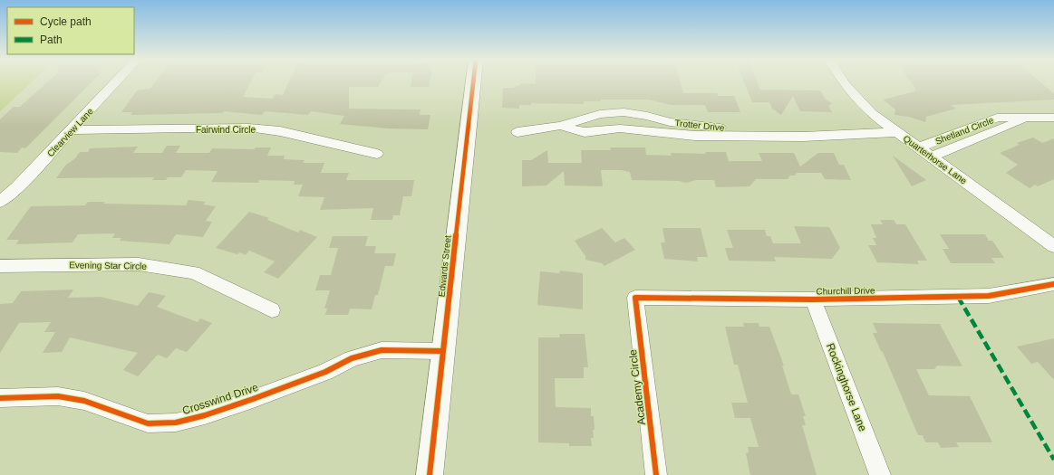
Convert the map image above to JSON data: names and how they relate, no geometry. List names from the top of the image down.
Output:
{
  "streets": {
    "main road": ["Edwards Street"],
    "street": [
      "Trotter Drive",
      "Fairwind Circle",
      "Shetland Circle",
      "Clearview Lane",
      "Quarterhorse Lane",
      "Evening Star Circle",
      "Churchill Drive",
      "Academy Circle",
      "Rockinghorse Lane",
      "Crosswind Drive"
    ]
  },
  "crossings": [
    ["Trotter Drive", "Quarterhorse Lane"],
    ["Fairwind Circle", "Clearview Lane"],
    ["Shetland Circle", "Quarterhorse Lane"],
    ["Edwards Street", "Crosswind Drive"],
    ["Churchill Drive", "Academy Circle"],
    ["Churchill Drive", "Rockinghorse Lane"]
  ],
  "legend": ["Cycle path", "Path"]
}
